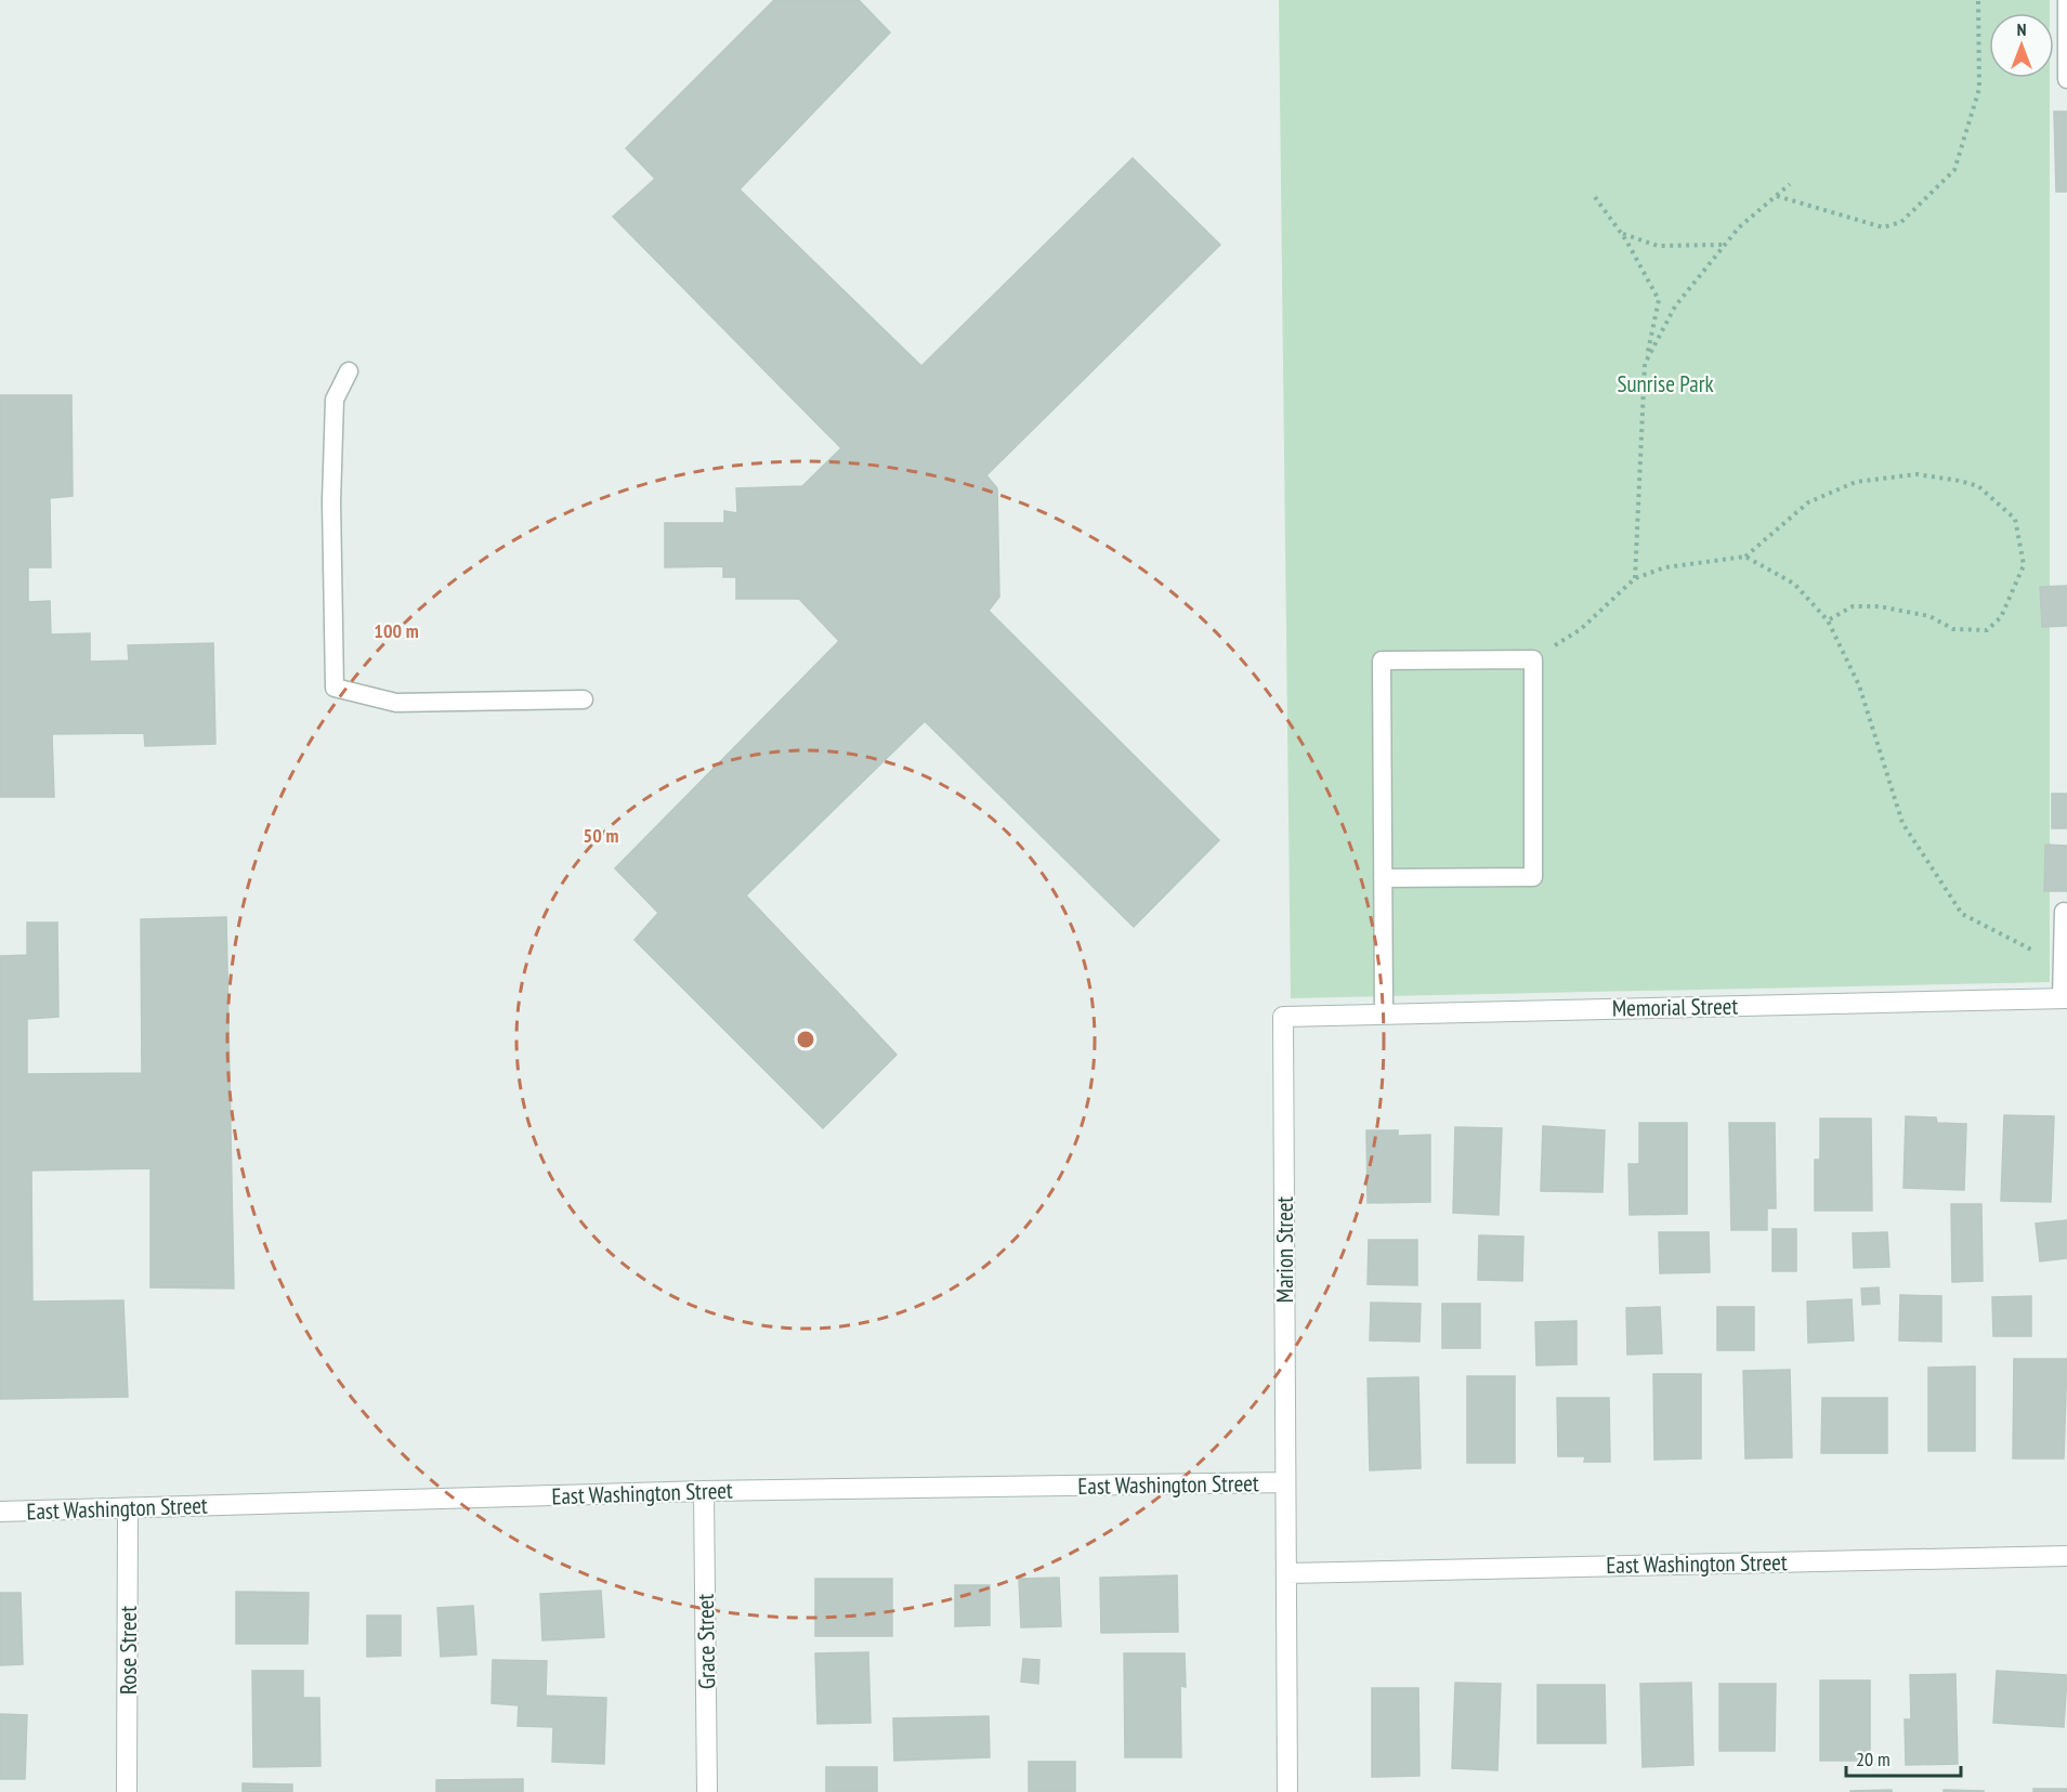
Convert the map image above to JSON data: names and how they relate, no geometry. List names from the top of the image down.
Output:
{
  "streets": {
    "street": [
      "Memorial Street",
      "Marion Street",
      "East Washington Street",
      "Grace Street",
      "Rose Street"
    ]
  },
  "crossings": [
    ["Memorial Street", "Marion Street"],
    ["Marion Street", "East Washington Street"],
    ["East Washington Street", "Grace Street"],
    ["East Washington Street", "Rose Street"]
  ],
  "parks": ["Sunrise Park"],
  "scale_bar": "20 m",
  "north": "top",
  "rings": ["100 m", "50 m"]
}
